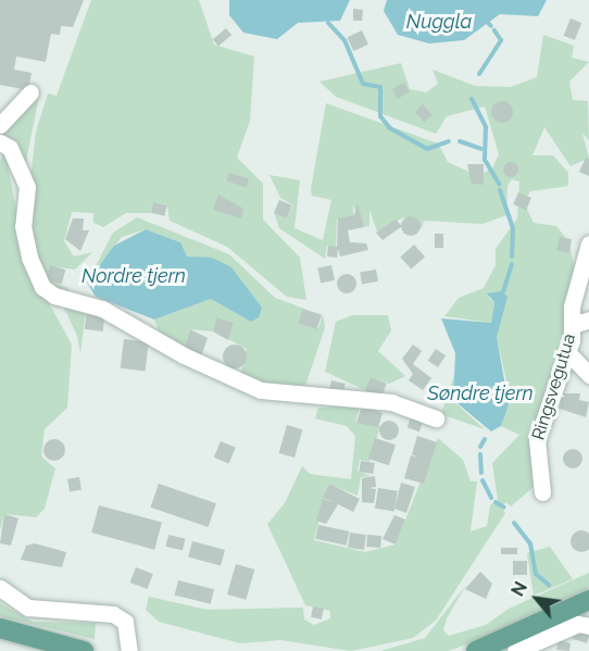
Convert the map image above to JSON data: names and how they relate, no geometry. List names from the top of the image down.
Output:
{
  "streets": {
    "street": ["Ringsvegutua"]
  },
  "water": ["Nuggla", "Nordre tjern", "Søndre tjern"],
  "north": "top left"
}
